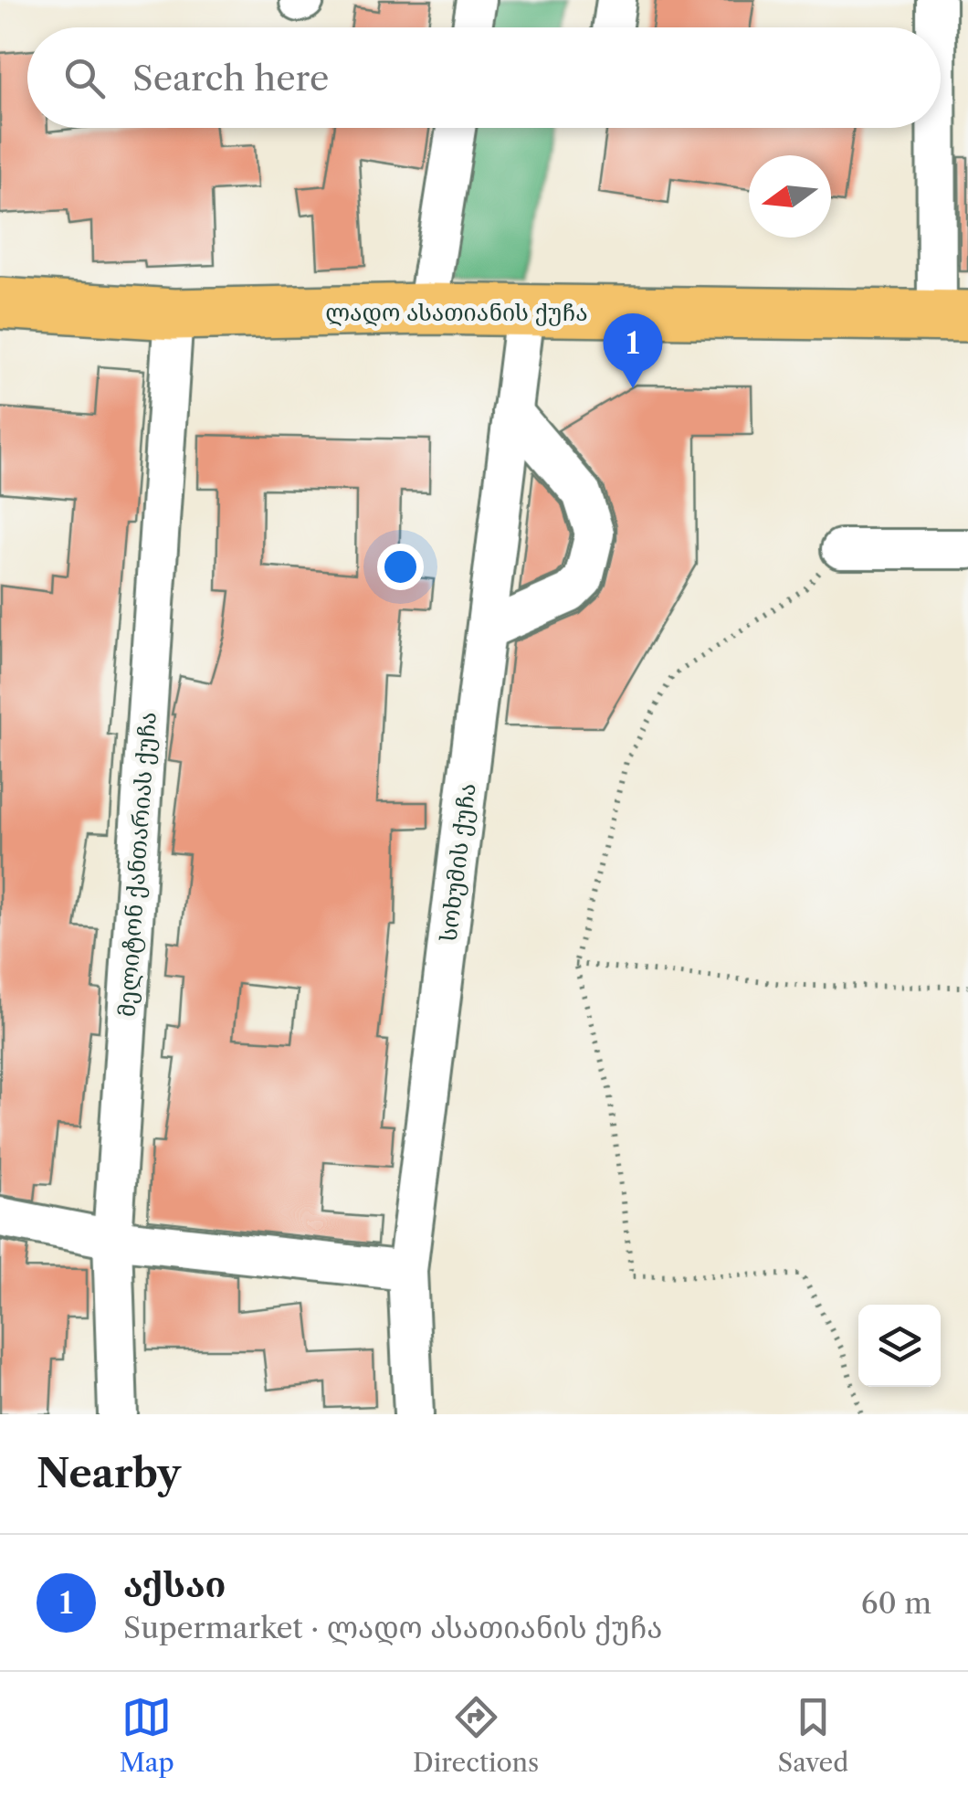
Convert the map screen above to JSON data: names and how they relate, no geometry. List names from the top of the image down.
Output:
{
  "streets": {
    "main road": ["ლადო ასათიანის ქუჩა"],
    "street": ["სოხუმის ქუჩა", "მელიტონ ქანთარიას ქუჩა"]
  },
  "crossings": [
    ["ლადო ასათიანის ქუჩა", "სოხუმის ქუჩა"],
    ["ლადო ასათიანის ქუჩა", "მელიტონ ქანთარიას ქუჩა"]
  ],
  "north": "left",
  "page": {
    "search": "Search here",
    "pins": "1",
    "heading": "Nearby",
    "list": [
      {
        "mark": "1",
        "name": "აქსაი",
        "note": "Supermarket · ლადო ასათიანის ქუჩა",
        "value": "60 m"
      }
    ],
    "nav": ["Map", "Directions", "Saved"]
  }
}
